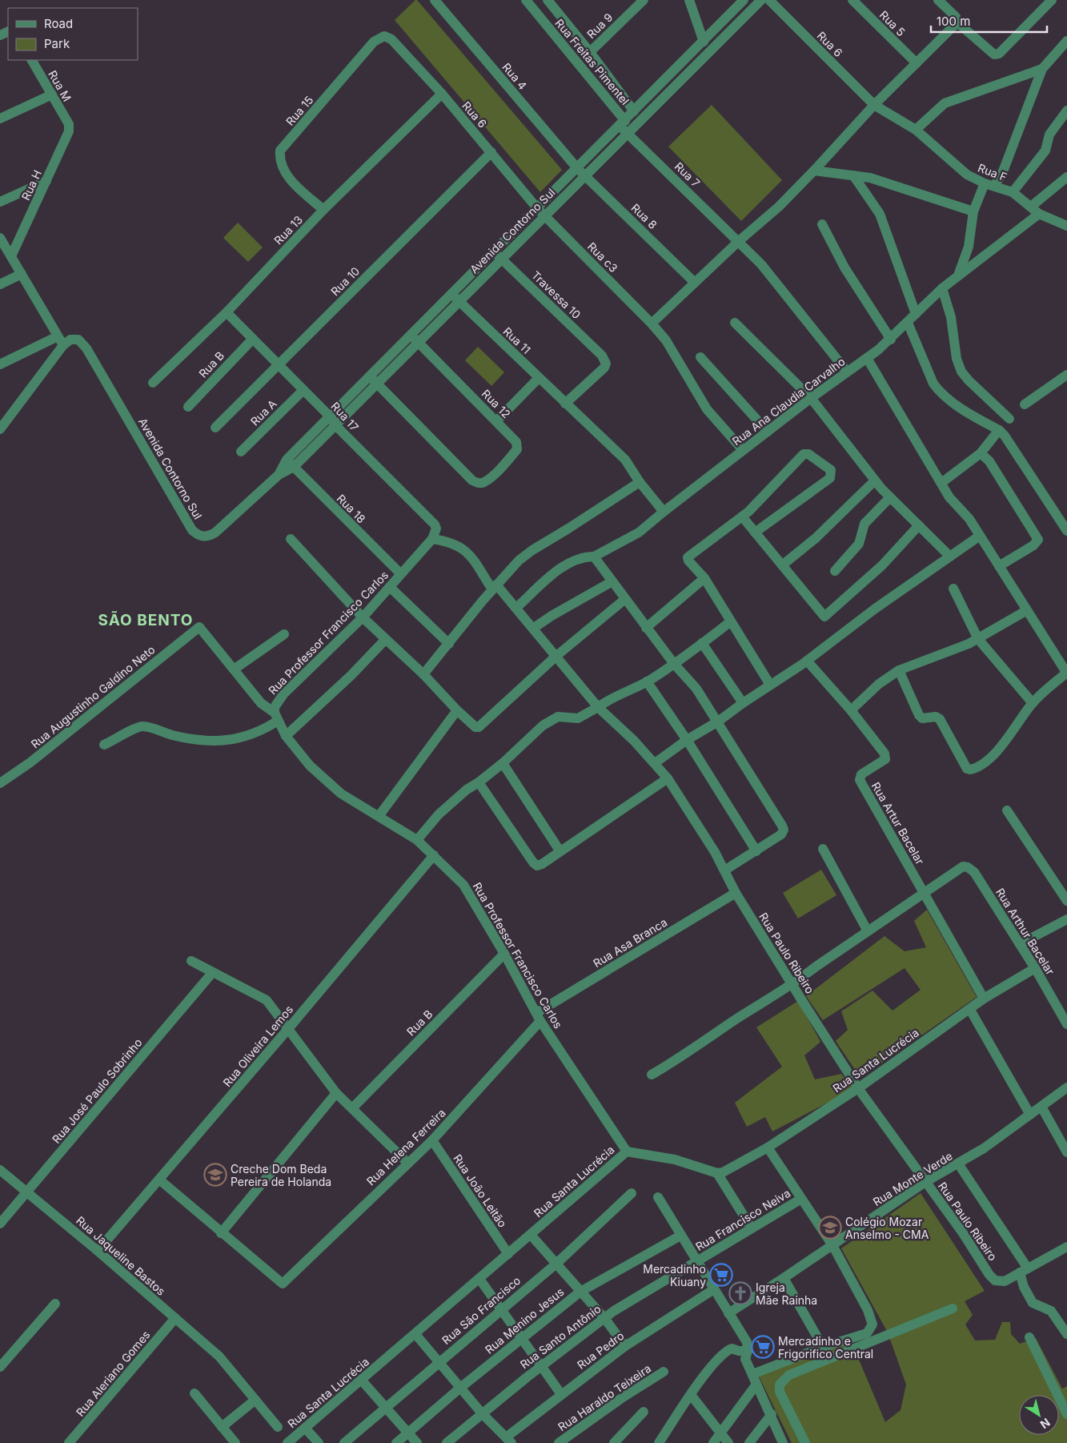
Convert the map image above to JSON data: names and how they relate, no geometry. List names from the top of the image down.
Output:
{
  "streets": {
    "street": [
      "Rua 5",
      "Rua 9",
      "Rua 6",
      "Rua Freitas Pimentel",
      "Rua 4",
      "Rua M",
      "Rua 15",
      "Rua F",
      "Rua 7",
      "Rua H",
      "Rua 8",
      "Rua 13",
      "Avenida Contorno Sul",
      "Rua c3",
      "Rua 10",
      "Travessa 10",
      "Rua 11",
      "Rua B",
      "Rua Ana Claudia Carvalho",
      "Rua 12",
      "Rua A",
      "Rua 17",
      "Rua 18",
      "Rua Professor Francisco Carlos",
      "Rua Augustinho Galdino Neto",
      "Rua Artur Bacelar",
      "Rua Arthur Bacelar",
      "Rua Asa Branca",
      "Rua Paulo Ribeiro",
      "Rua Oliveira Lemos",
      "Rua Santa Lucrécia",
      "Rua José Paulo Sobrinho",
      "Rua Helena Ferreira",
      "Rua Monte Verde",
      "Rua João Leitão",
      "Rua Francisco Neiva",
      "Rua Jaqueline Bastos",
      "Rua São Francisco",
      "Rua Menino Jesus",
      "Rua Santo Antônio",
      "Rua Pedro",
      "Rua Aleriano Gomes",
      "Rua Haraldo Teixeira"
    ]
  },
  "crossings": [
    ["Rua 9", "Rua Freitas Pimentel"],
    ["Rua 6", "Rua 15"],
    ["Rua 6", "Rua F"],
    ["Rua 6", "Rua 13"],
    ["Rua 6", "Avenida Contorno Sul"],
    ["Rua 6", "Rua c3"],
    ["Rua 6", "Rua 10"],
    ["Rua Freitas Pimentel", "Rua 7"],
    ["Rua Freitas Pimentel", "Avenida Contorno Sul"],
    ["Rua 4", "Rua 8"],
    ["Rua 4", "Avenida Contorno Sul"],
    ["Rua M", "Rua H"],
    ["Rua 15", "Rua 13"],
    ["Rua F", "Rua Ana Claudia Carvalho"],
    ["Rua 7", "Avenida Contorno Sul"],
    ["Rua 7", "Rua Ana Claudia Carvalho"],
    ["Rua 8", "Avenida Contorno Sul"],
    ["Rua 13", "Rua 17"],
    ["Avenida Contorno Sul", "Rua c3"],
    ["Avenida Contorno Sul", "Travessa 10"],
    ["Avenida Contorno Sul", "Rua 11"],
    ["Avenida Contorno Sul", "Rua 12"],
    ["Avenida Contorno Sul", "Rua 17"],
    ["Avenida Contorno Sul", "Rua 18"],
    ["Rua c3", "Rua Ana Claudia Carvalho"],
    ["Rua 10", "Rua 17"],
    ["Travessa 10", "Rua 11"],
    ["Rua B", "Rua 17"],
    ["Rua B", "Rua Professor Francisco Carlos"],
    ["Rua Ana Claudia Carvalho", "Rua Paulo Ribeiro"],
    ["Rua A", "Rua 17"],
    ["Rua 17", "Rua Professor Francisco Carlos"],
    ["Rua 17", "Rua Paulo Ribeiro"],
    ["Rua 18", "Rua Professor Francisco Carlos"],
    ["Rua Professor Francisco Carlos", "Rua Asa Branca"],
    ["Rua Professor Francisco Carlos", "Rua Paulo Ribeiro"],
    ["Rua Professor Francisco Carlos", "Rua Oliveira Lemos"],
    ["Rua Professor Francisco Carlos", "Rua Santa Lucrécia"],
    ["Rua Professor Francisco Carlos", "Rua Helena Ferreira"],
    ["Rua Artur Bacelar", "Rua Arthur Bacelar"],
    ["Rua Artur Bacelar", "Rua Santa Lucrécia"],
    ["Rua Arthur Bacelar", "Rua Santa Lucrécia"],
    ["Rua Asa Branca", "Rua Paulo Ribeiro"],
    ["Rua Asa Branca", "Rua Helena Ferreira"],
    ["Rua Paulo Ribeiro", "Rua Santa Lucrécia"],
    ["Rua Paulo Ribeiro", "Rua Monte Verde"],
    ["Rua Oliveira Lemos", "Rua Jaqueline Bastos"],
    ["Rua Santa Lucrécia", "Rua João Leitão"],
    ["Rua José Paulo Sobrinho", "Rua Jaqueline Bastos"],
    ["Rua Helena Ferreira", "Rua João Leitão"],
    ["Rua Francisco Neiva", "Rua Santo Antônio"],
    ["Rua Jaqueline Bastos", "Rua Aleriano Gomes"]
  ],
  "districts": ["SÃO BENTO"],
  "places": {
    "school or university": ["Creche Dom Beda Pereira de Holanda", "Colégio Mozar Anselmo - CMA"],
    "supermarket": ["Mercadinho Kiuany", "Mercadinho e Frigorifico Central"],
    "church": ["Igreja Mãe Rainha"]
  },
  "legend": ["Road", "Park"],
  "scale_bar": "100 m",
  "north": "bottom right"
}
